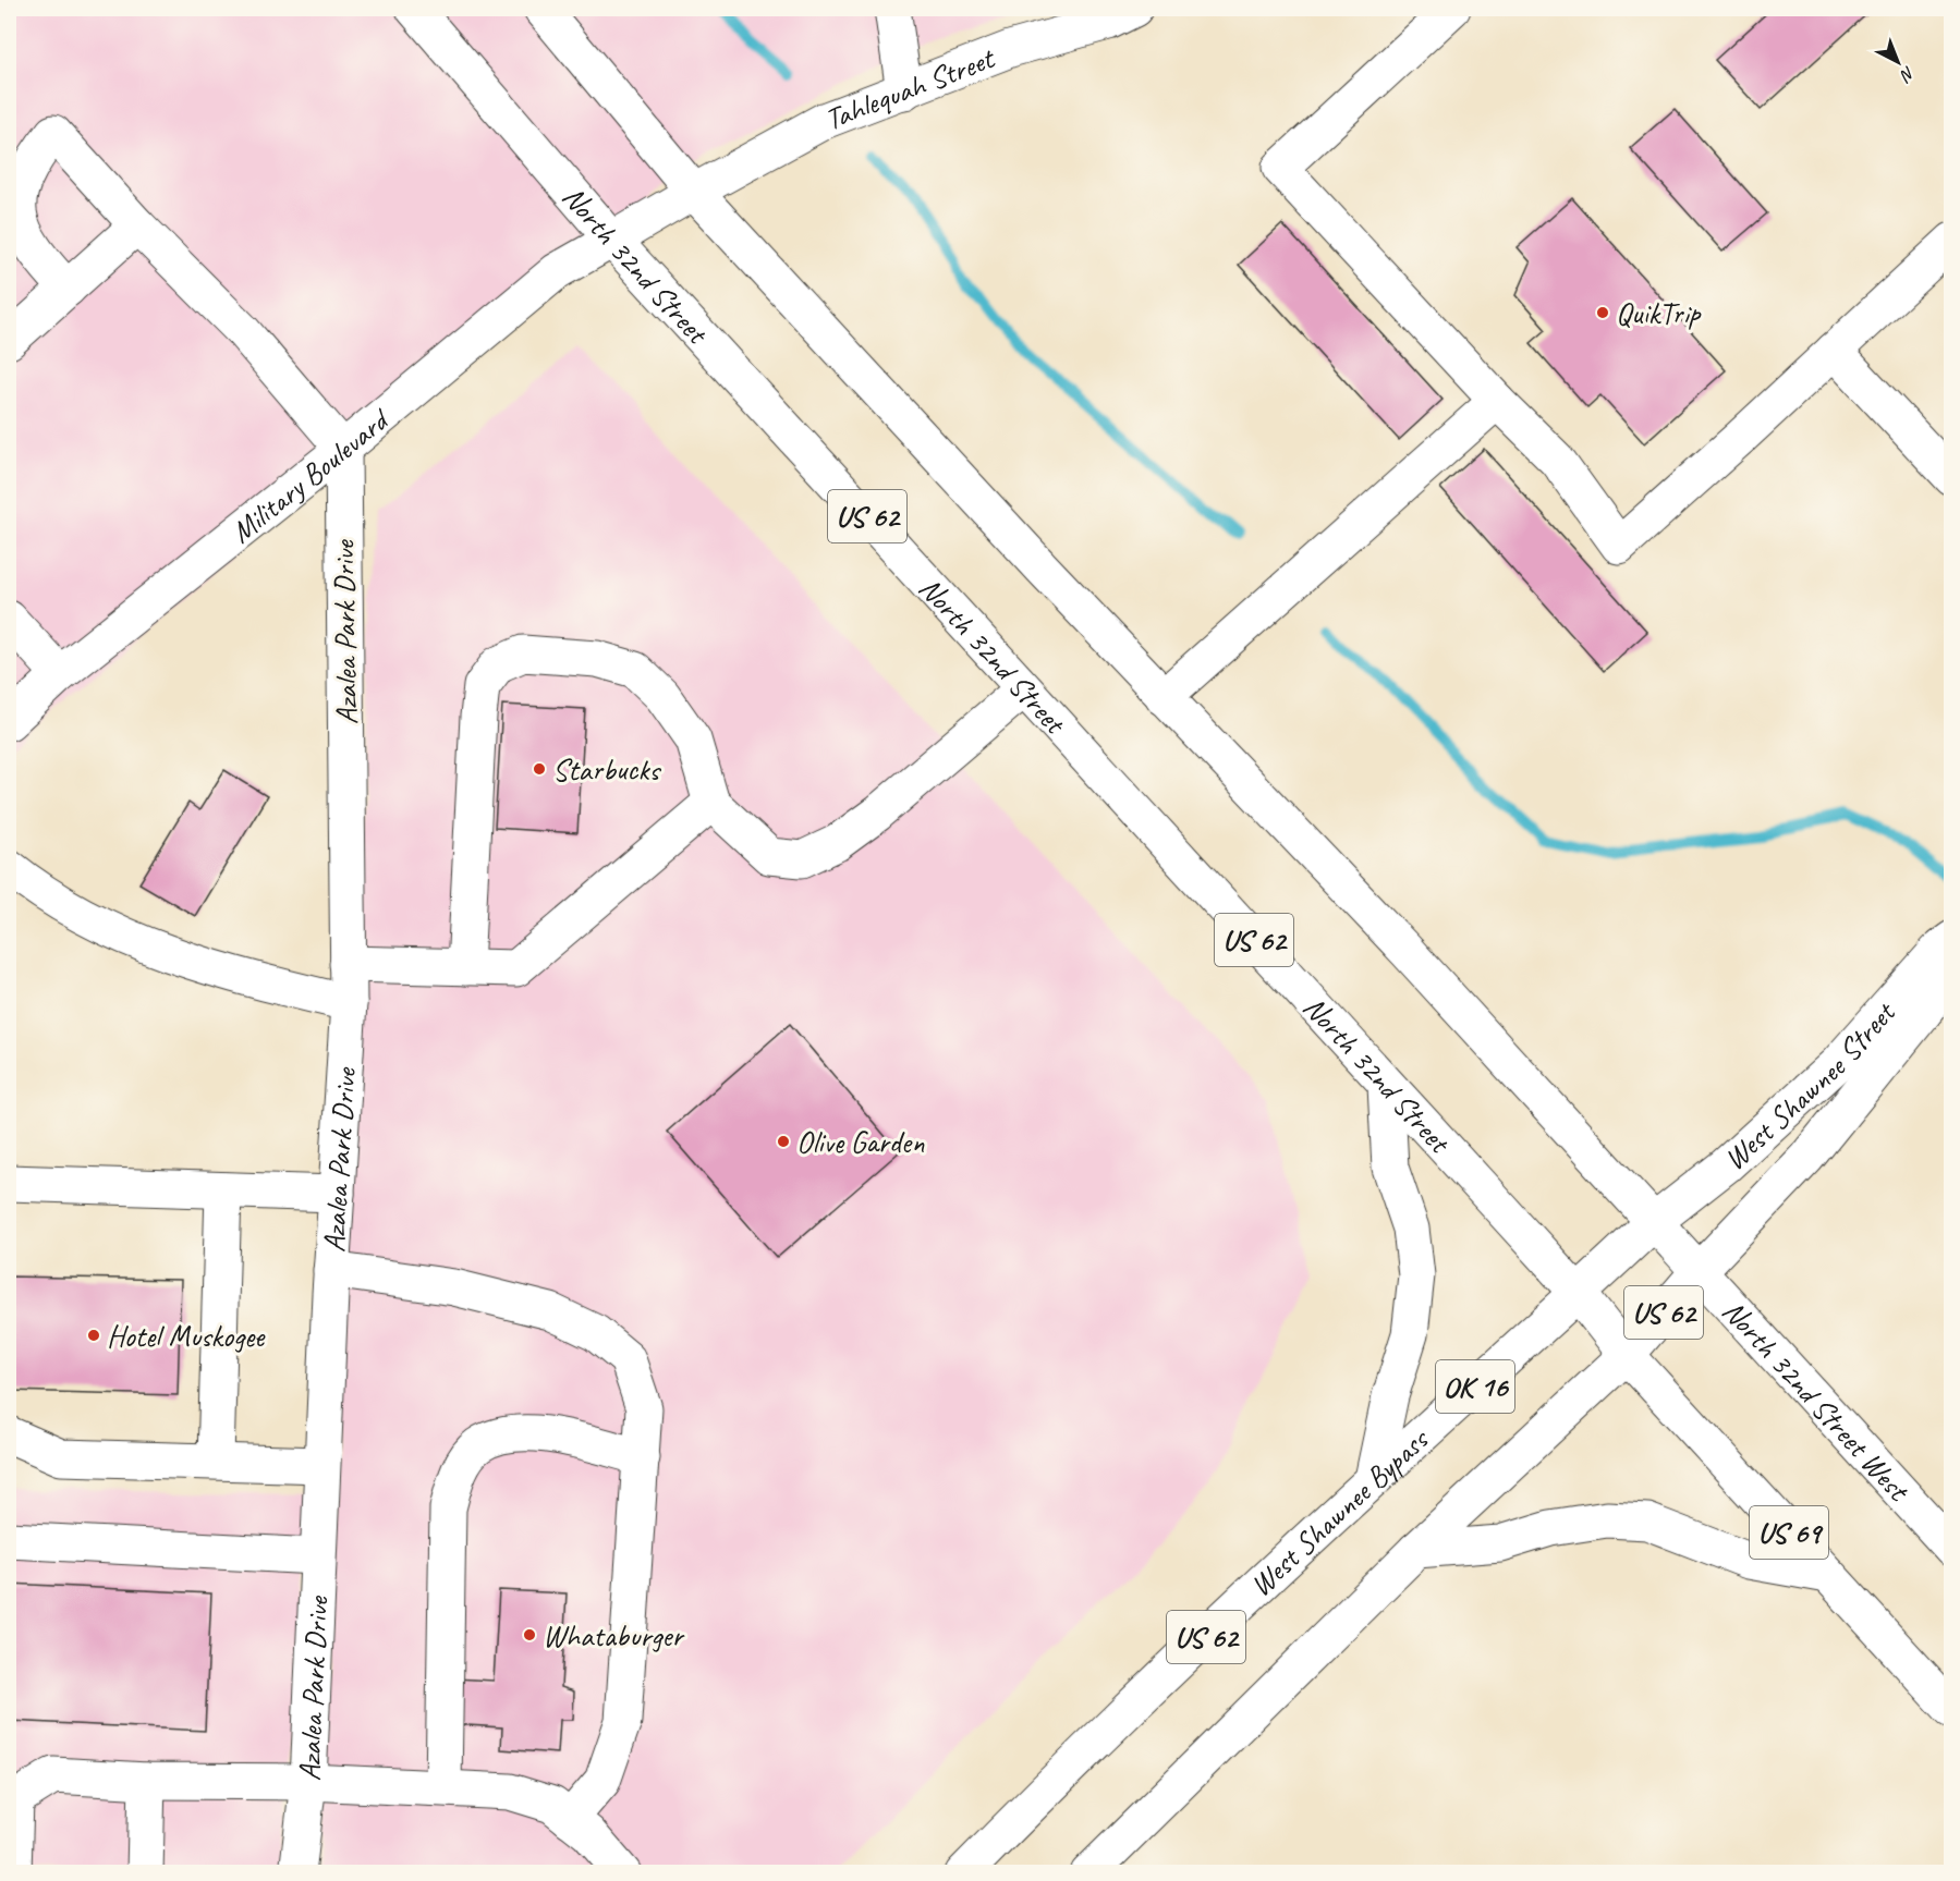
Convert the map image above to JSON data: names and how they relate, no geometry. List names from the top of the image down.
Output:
{
  "streets": {
    "main road": [
      "Tahlequah Street",
      "North 32nd Street",
      "Military Boulevard",
      "US 62",
      "Azalea Park Drive",
      "West Shawnee Street",
      "OK 16",
      "North 32nd Street West",
      "West Shawnee Bypass",
      "US 69"
    ]
  },
  "crossings": [
    ["Tahlequah Street", "North 32nd Street"],
    ["Tahlequah Street", "Military Boulevard"],
    ["Tahlequah Street", "US 62"],
    ["North 32nd Street", "Military Boulevard"],
    ["North 32nd Street", "West Shawnee Street"],
    ["North 32nd Street", "West Shawnee Bypass"],
    ["North 32nd Street", "US 69"],
    ["Military Boulevard", "Azalea Park Drive"],
    ["US 62", "West Shawnee Street"],
    ["US 62", "North 32nd Street West"],
    ["US 62", "US 69"],
    ["West Shawnee Street", "North 32nd Street West"],
    ["West Shawnee Street", "West Shawnee Bypass"],
    ["West Shawnee Street", "US 69"],
    ["West Shawnee Bypass", "US 69"]
  ],
  "places": [
    "QuikTrip",
    "Starbucks",
    "Olive Garden",
    "Hotel Muskogee",
    "Whataburger"
  ],
  "north": "bottom right"
}
